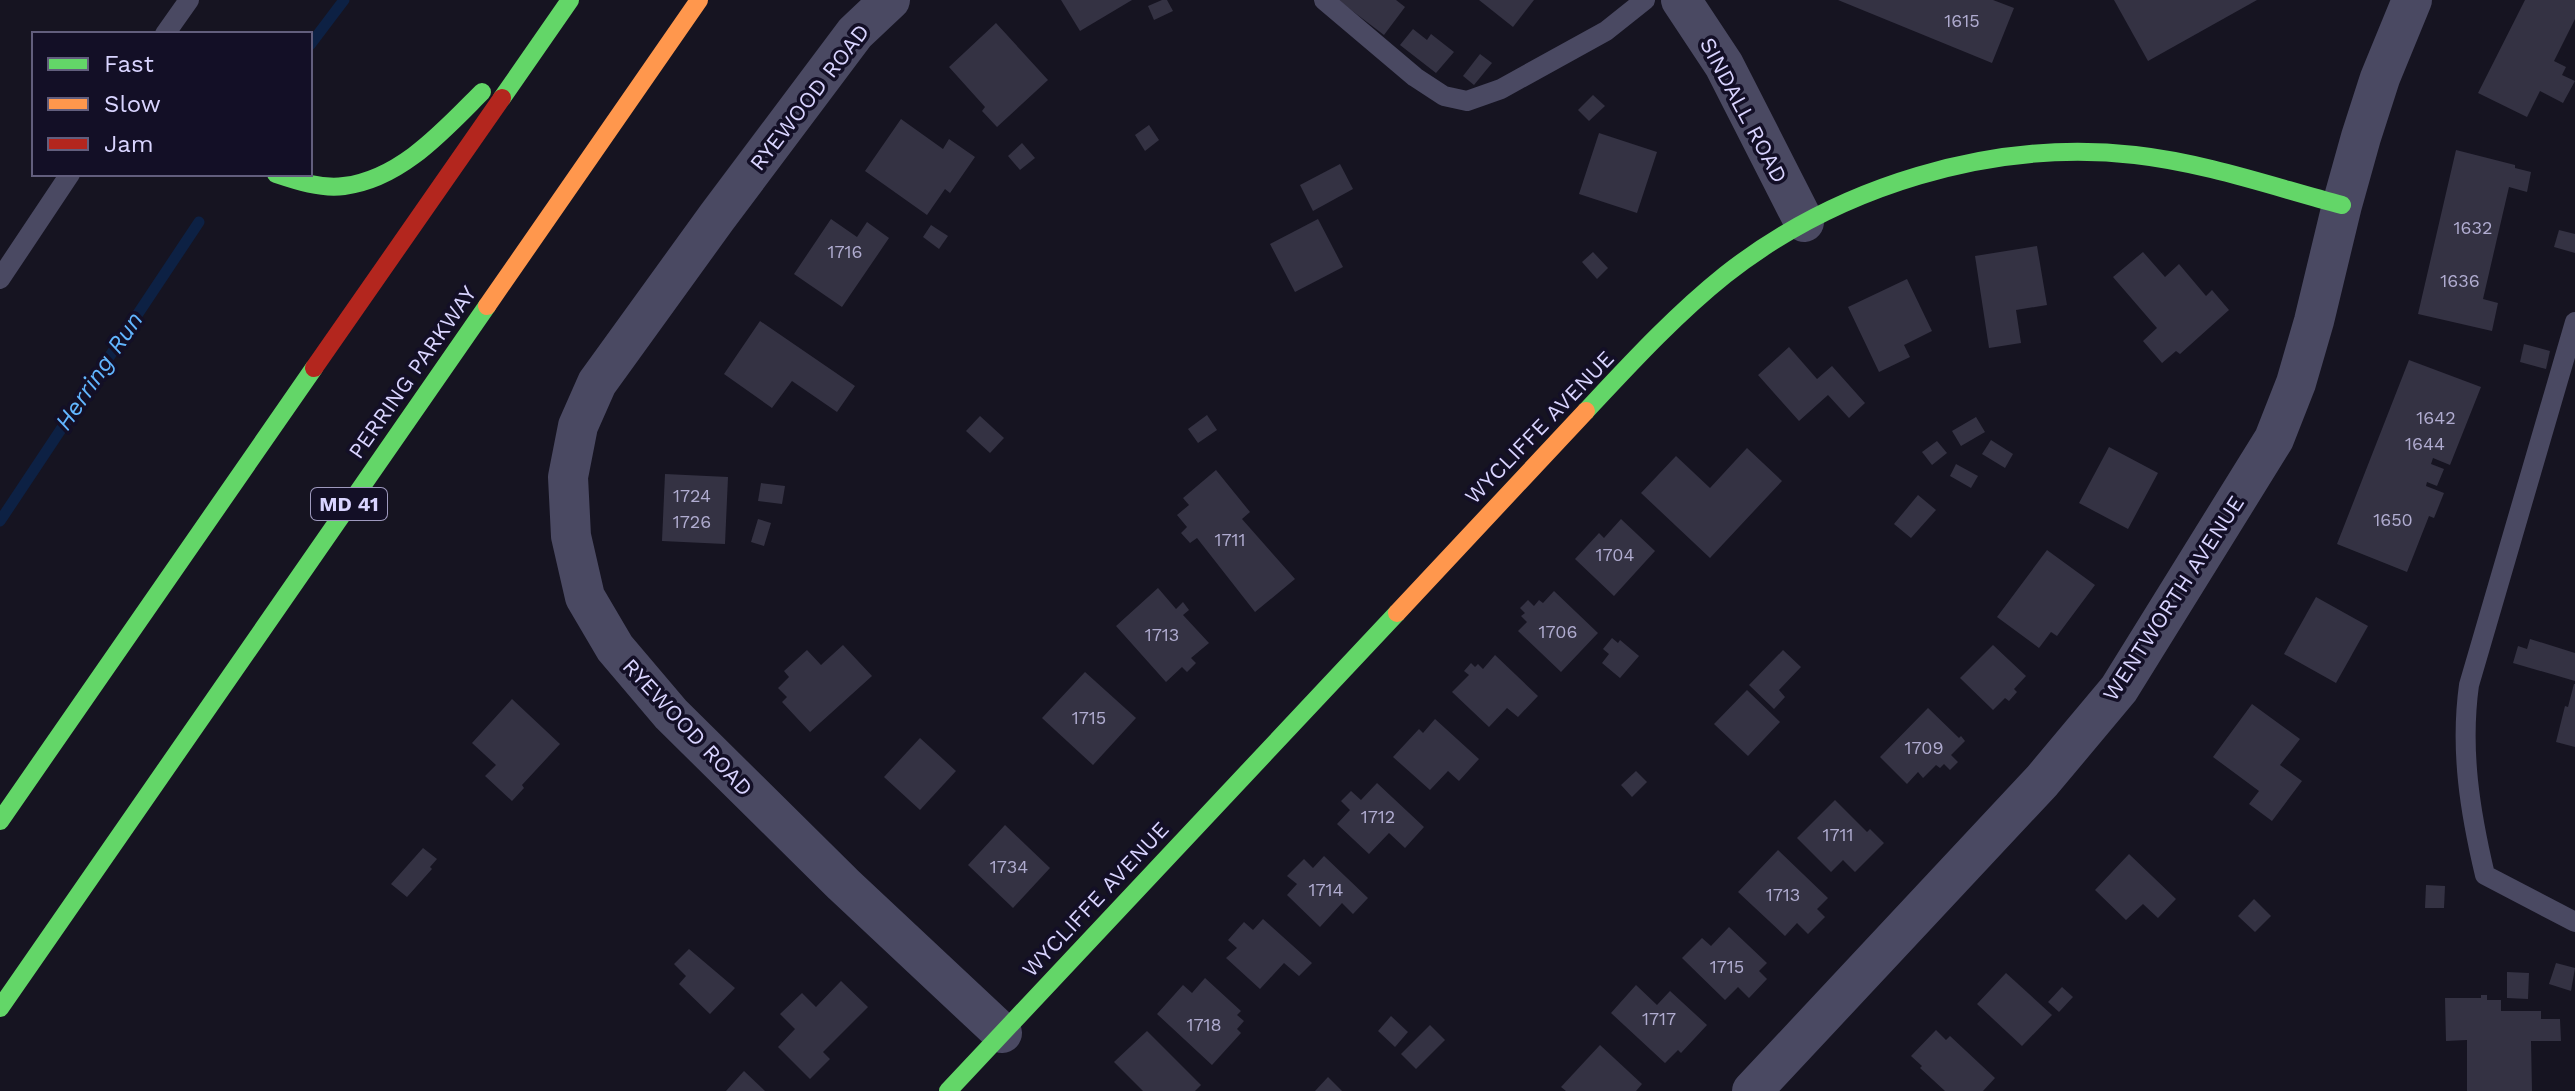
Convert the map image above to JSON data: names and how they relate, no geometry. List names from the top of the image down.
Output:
{
  "streets": {
    "main road": ["PERRING PARKWAY", "WYCLIFFE AVENUE", "MD 41"],
    "street": ["RYEWOOD ROAD", "SINDALL ROAD", "WENTWORTH AVENUE"]
  },
  "crossings": [
    ["RYEWOOD ROAD", "WYCLIFFE AVENUE"],
    ["SINDALL ROAD", "WYCLIFFE AVENUE"],
    ["WYCLIFFE AVENUE", "WENTWORTH AVENUE"]
  ],
  "water": ["Herring Run"],
  "house_numbers": [
    "1615",
    "1632",
    "1716",
    "1636",
    "1642",
    "1644",
    "1724",
    "1650",
    "1726",
    "1711",
    "1704",
    "1706",
    "1713",
    "1715",
    "1709",
    "1712",
    "1711",
    "1734",
    "1714",
    "1713",
    "1715",
    "1717",
    "1718"
  ],
  "legend": ["Fast", "Slow", "Jam"]
}
